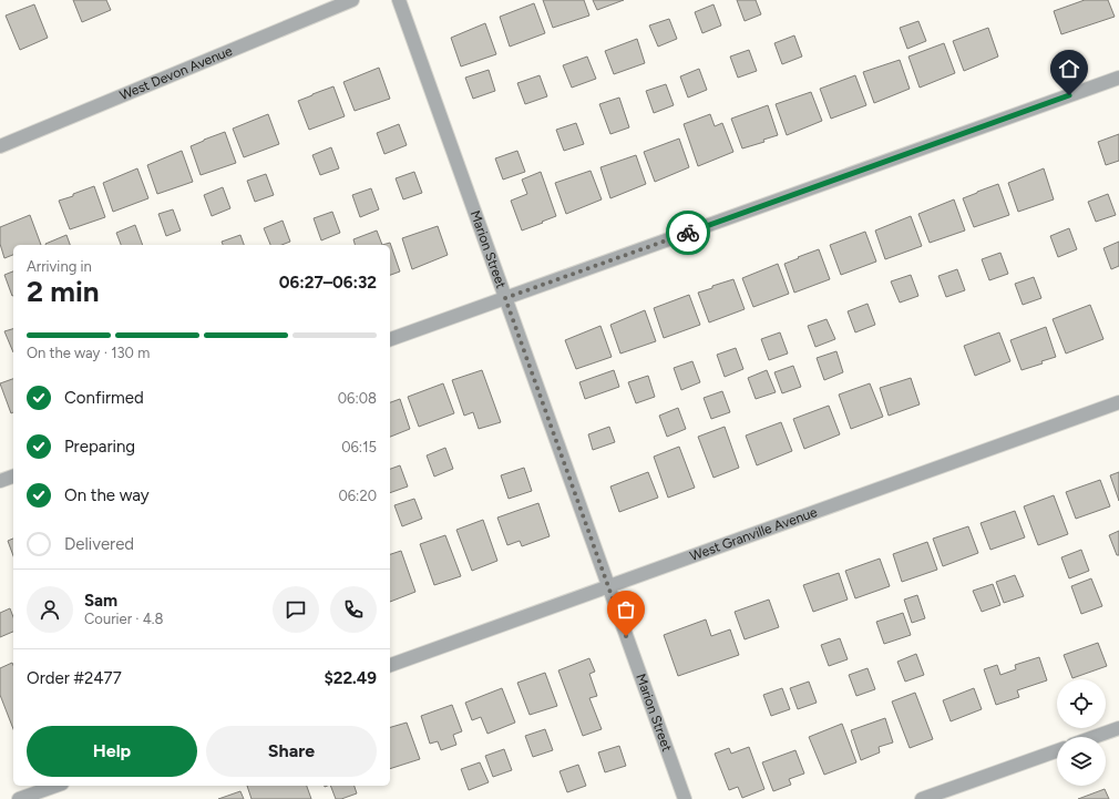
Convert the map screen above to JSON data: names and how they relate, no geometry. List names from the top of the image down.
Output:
{
  "streets": {
    "street": ["West Devon Avenue", "Marion Street", "West Granville Avenue"]
  },
  "crossings": [
    ["Marion Street", "West Granville Avenue"]
  ],
  "page": {
    "heading": ["2 min", "Arriving in", "06:27–06:32"],
    "panel": [
      "Sam",
      "Courier · 4.8",
      "Order #2477",
      "$22.49"
    ],
    "bar": "On the way · 130 m",
    "list": [
      ["Confirmed", "06:08"],
      ["Preparing", "06:15"],
      ["On the way", "06:20"],
      "Delivered"
    ],
    "buttons": ["Help", "Share"]
  }
}
